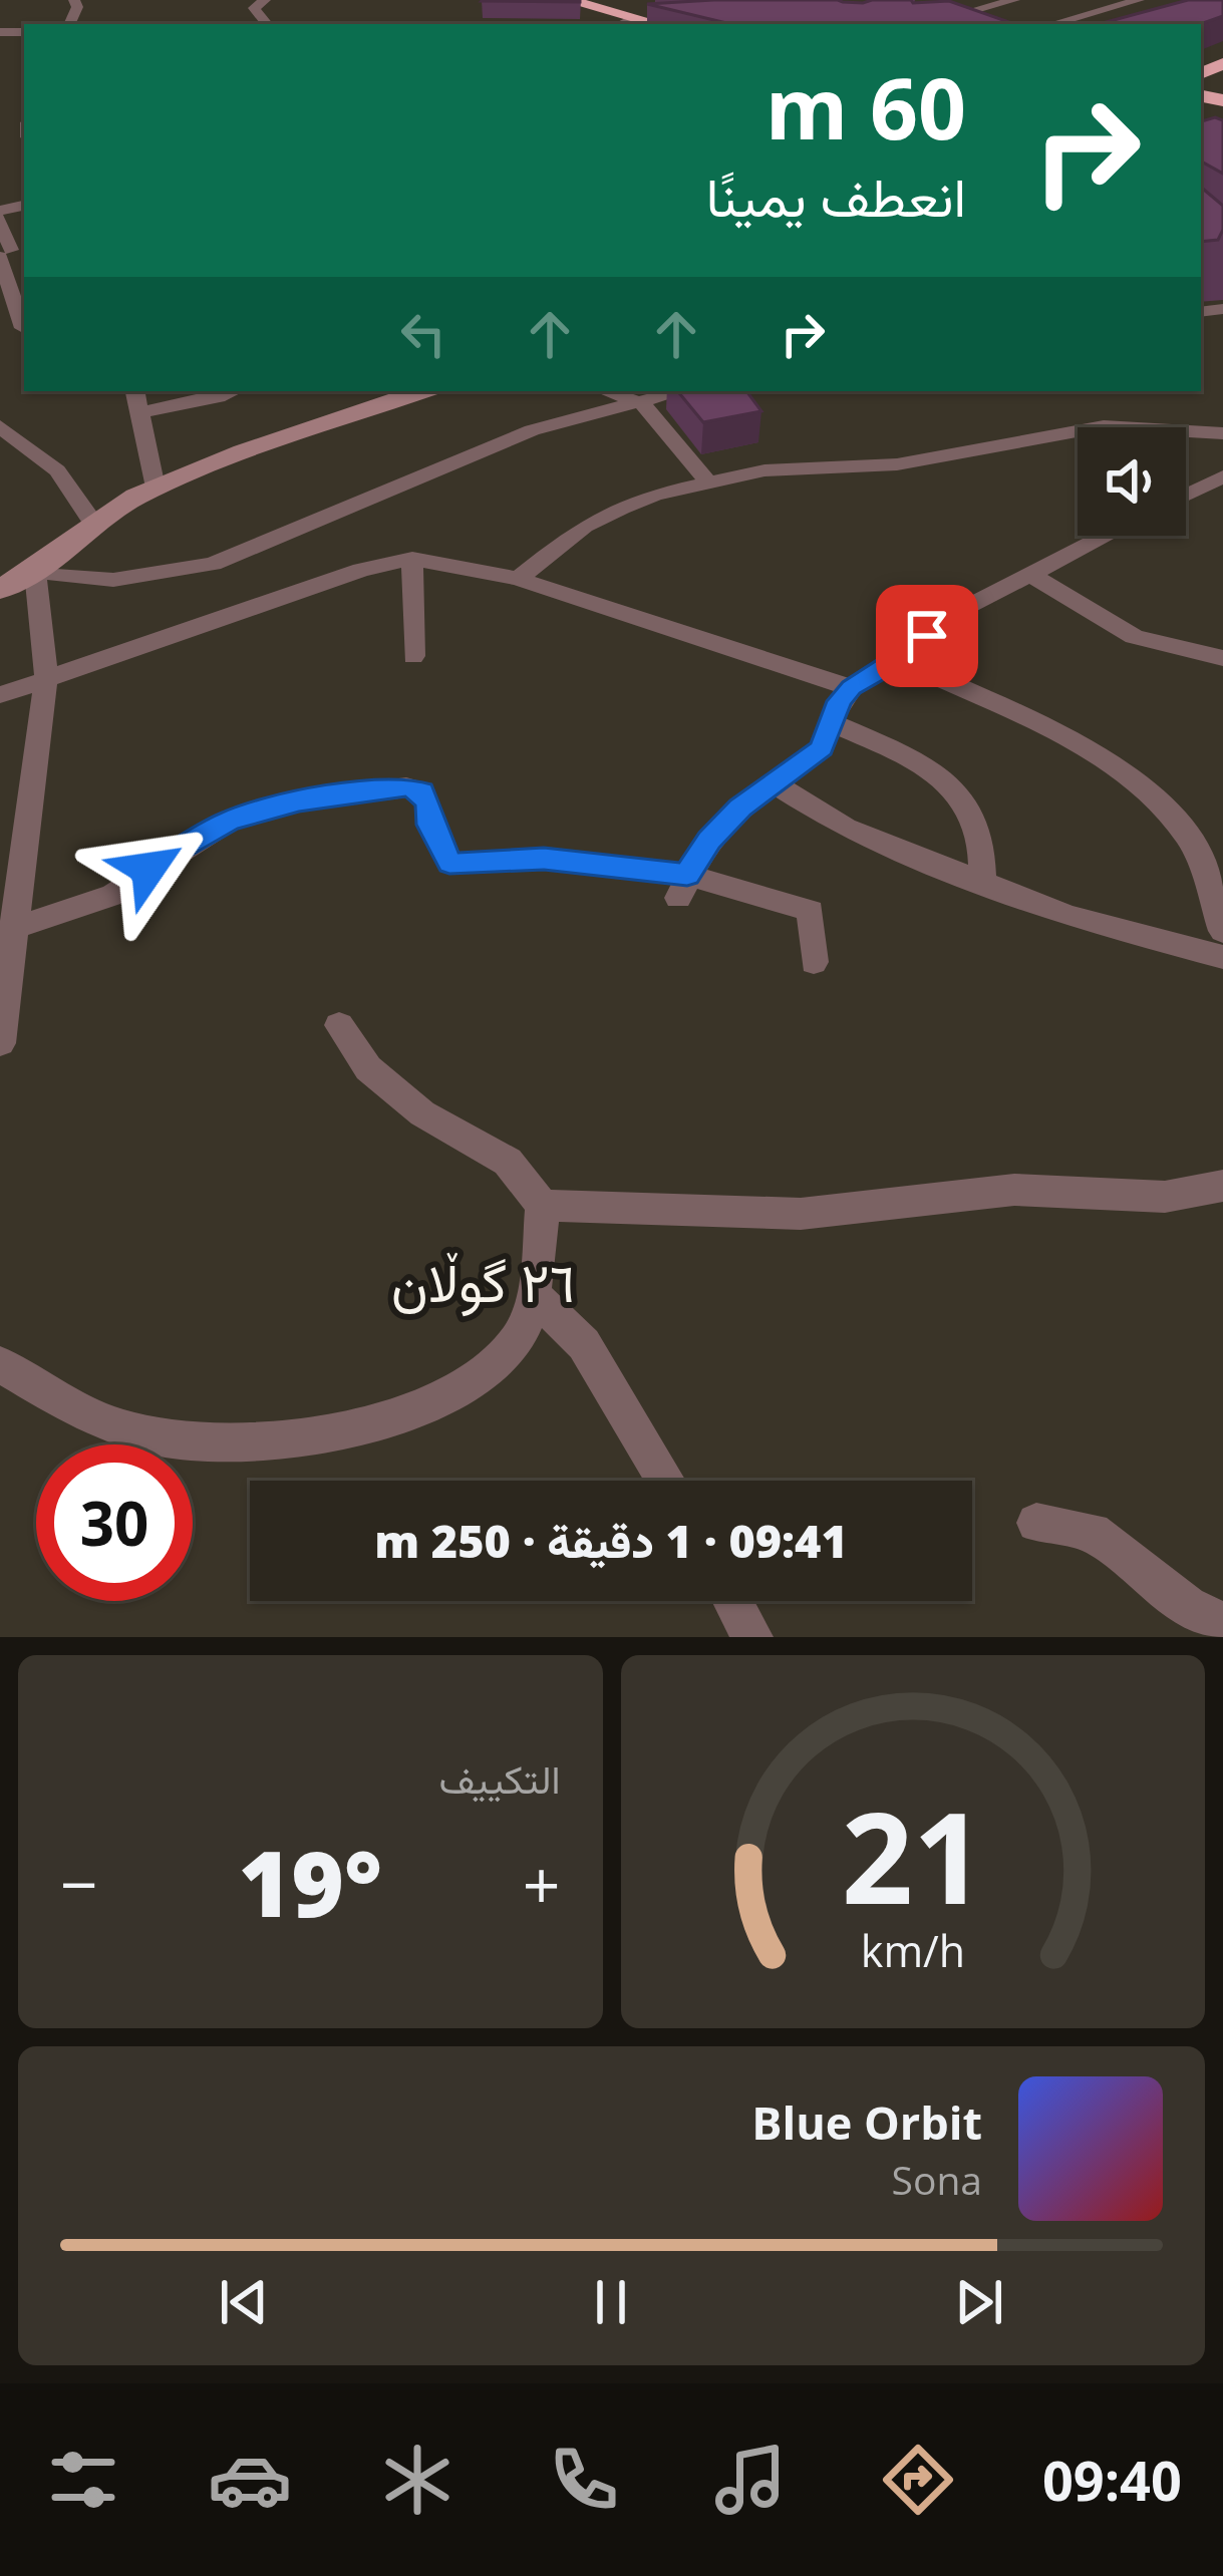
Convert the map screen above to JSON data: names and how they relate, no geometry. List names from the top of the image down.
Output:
{
  "districts": ["٢٦ گوڵان"],
  "page": {
    "turn": ["60 m", "انعطف يمينًا"],
    "limit": "30",
    "trip": "09:41 · 1 دقيقة · 250 m",
    "tile": "التكييف",
    "heat": ["−", "19°", "+"],
    "song": ["Blue Orbit", "Sona"],
    "tabs": "09:40",
    "gauge": ["21", "km/h"]
  }
}
